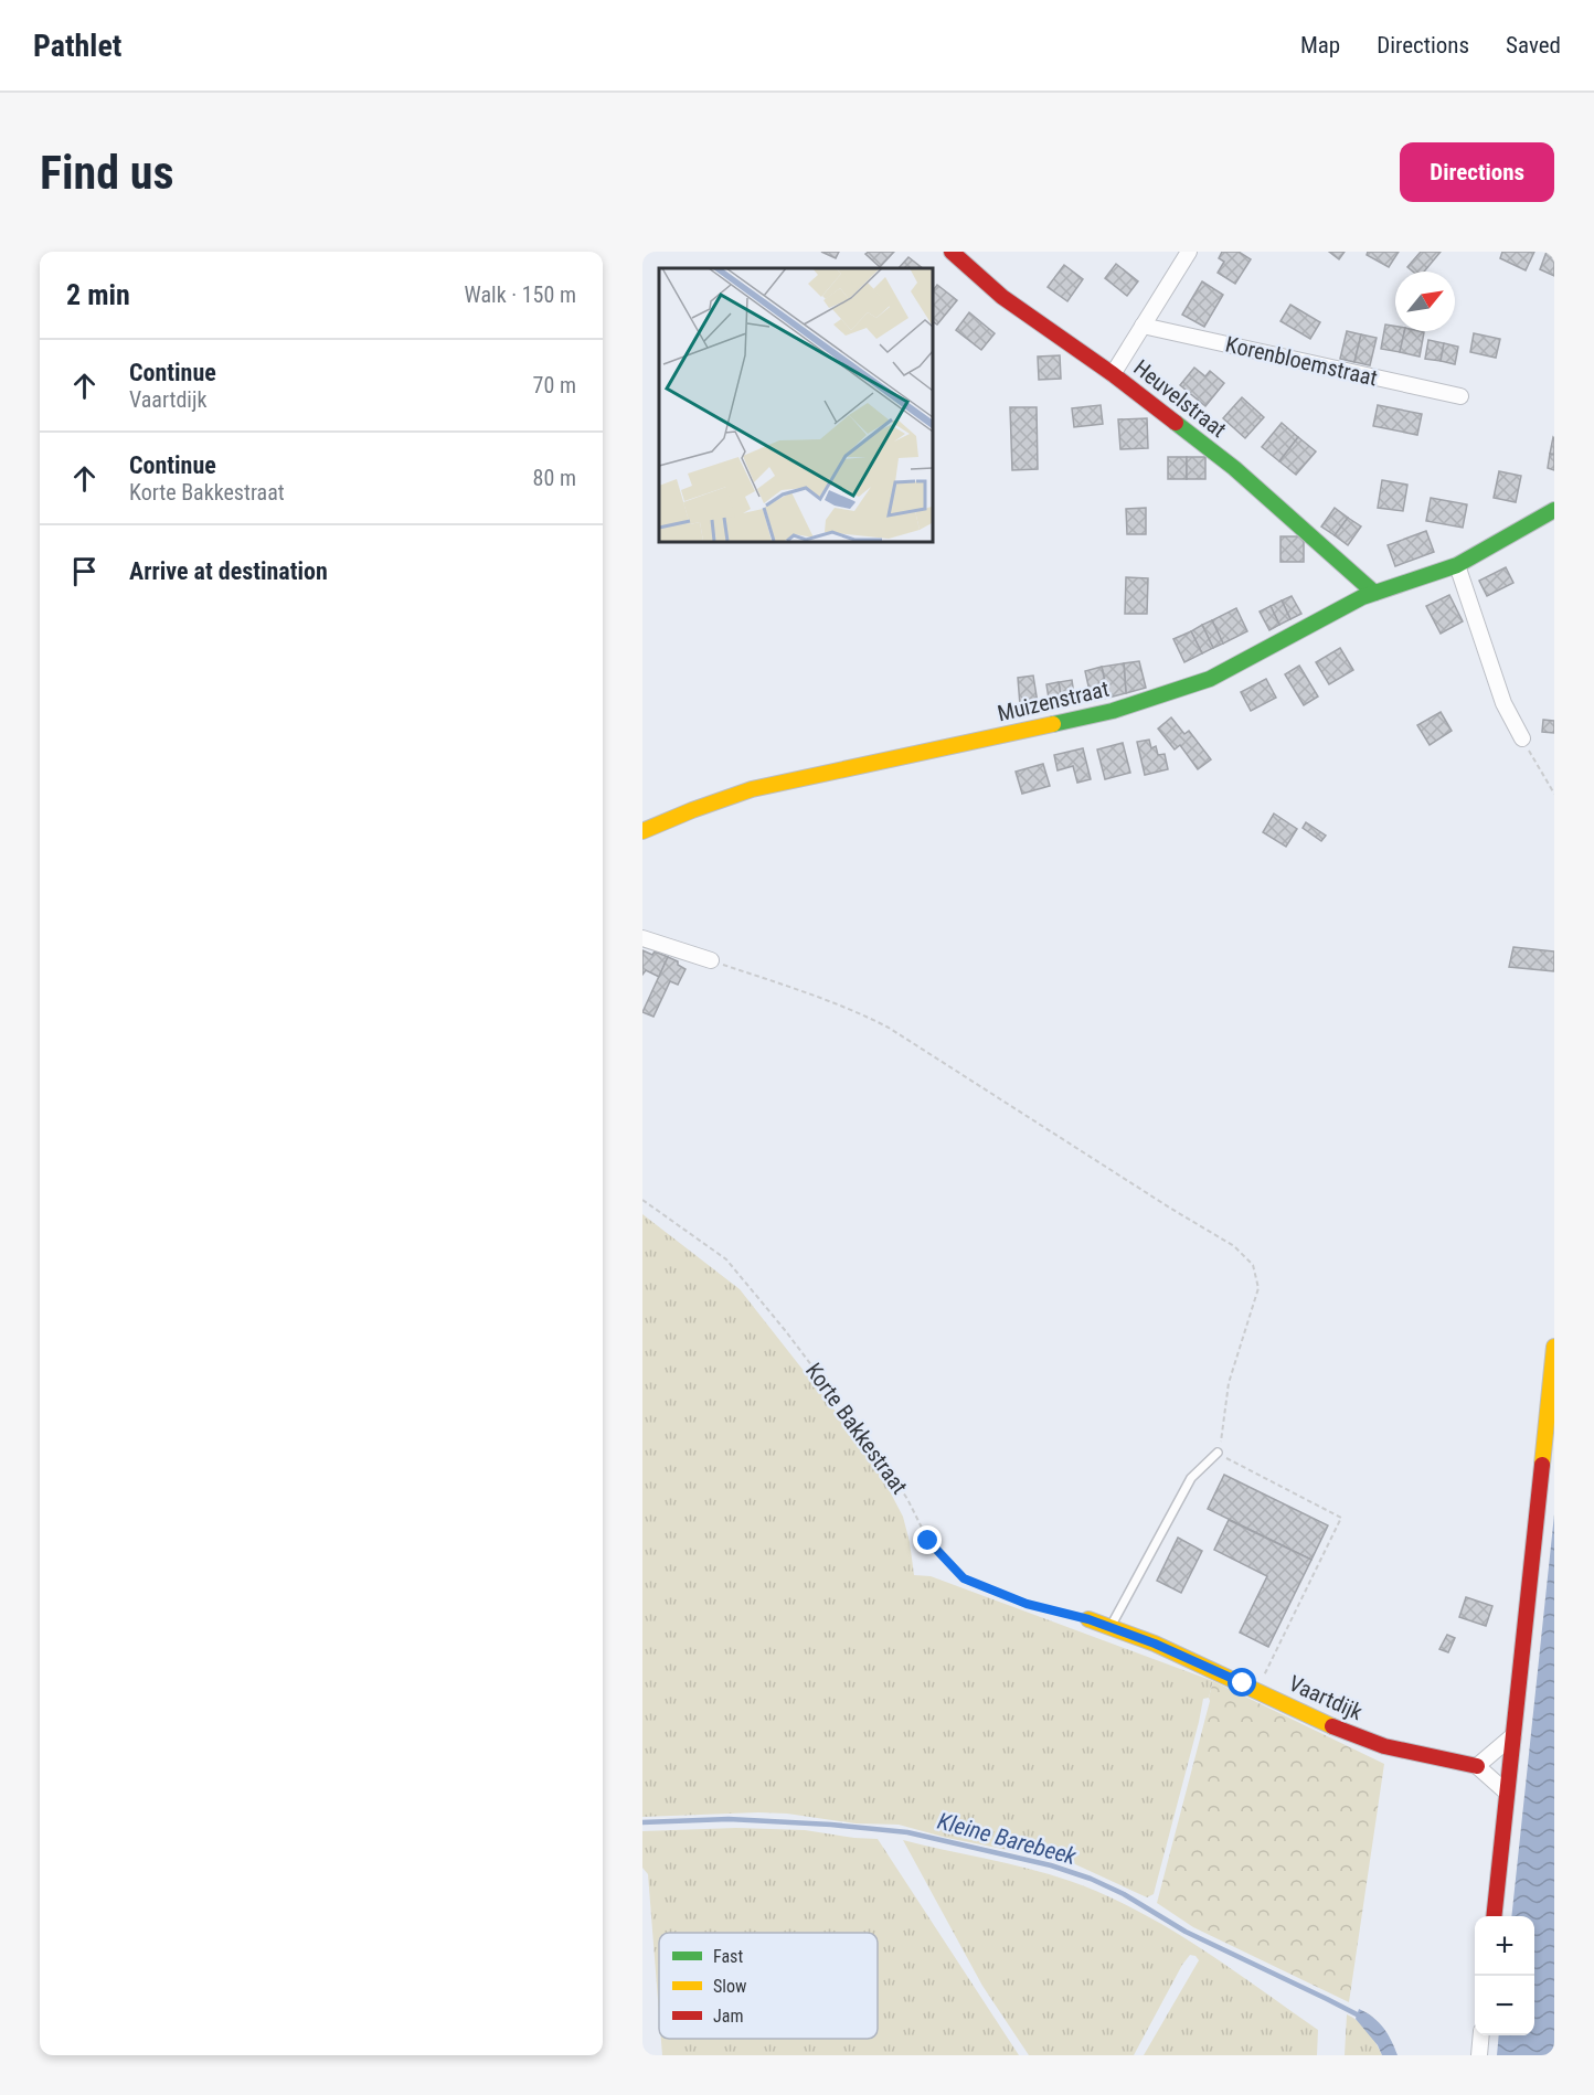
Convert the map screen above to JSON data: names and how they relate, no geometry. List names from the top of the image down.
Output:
{
  "streets": {
    "street": [
      "Korenbloemstraat",
      "Heuvelstraat",
      "Muizenstraat",
      "Vaartdijk"
    ],
    "path": ["Korte Bakkestraat"]
  },
  "crossings": [
    ["Heuvelstraat", "Muizenstraat"],
    ["Korte Bakkestraat", "Vaartdijk"]
  ],
  "water": ["Kleine Barebeek"],
  "legend": ["Fast", "Slow", "Jam"],
  "north": "top right",
  "page": {
    "header": "Pathlet",
    "nav": ["Map", "Directions", "Saved"],
    "buttons": "Directions",
    "title": "Find us",
    "heading": ["2 min", "Walk · 150 m"],
    "list": [
      ["Continue", "Vaartdijk", "70 m"],
      ["Continue", "Korte Bakkestraat", "80 m"],
      "Arrive at destination"
    ],
    "map_buttons": ["+", "−"]
  }
}
